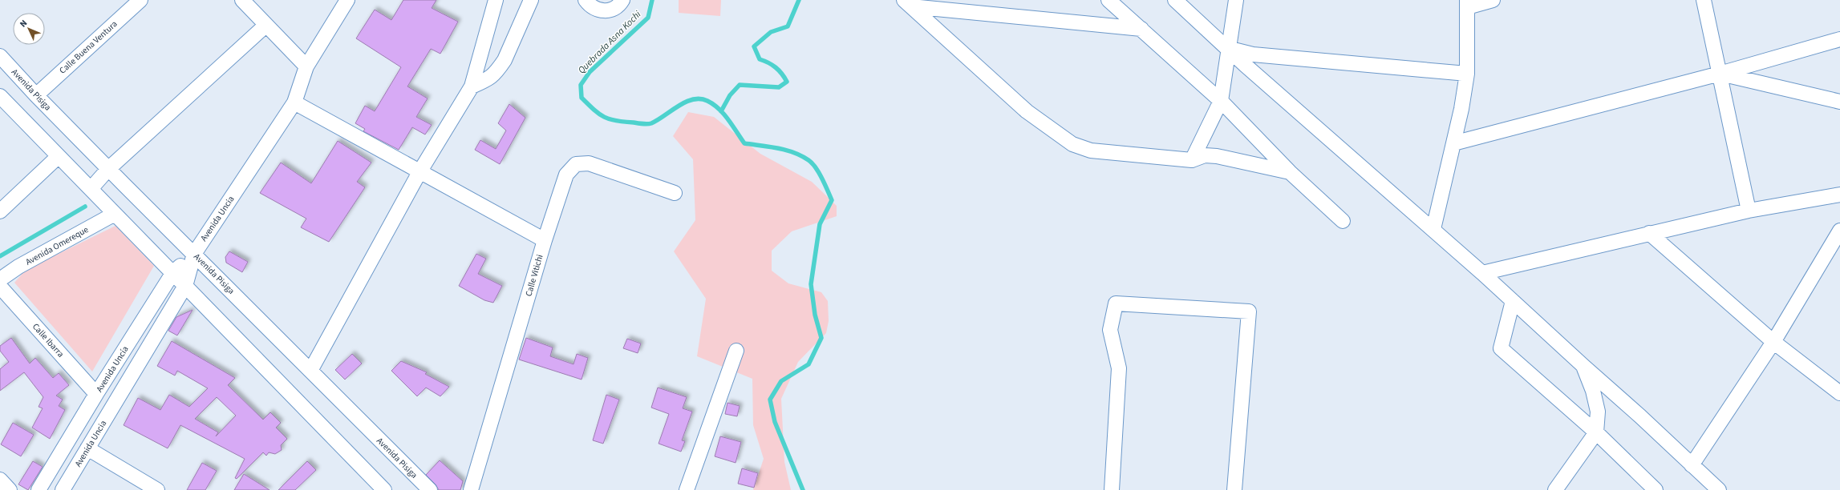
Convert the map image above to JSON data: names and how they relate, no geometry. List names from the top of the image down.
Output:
{
  "streets": {
    "street": [
      "Calle Buena Ventura",
      "Avenida Pisiga",
      "Avenida Uncia",
      "Avenida Omereque",
      "Calle Vitichi",
      "Calle Ibarra",
      "Avenida Uncía"
    ]
  },
  "crossings": [
    ["Calle Buena Ventura", "Avenida Pisiga"],
    ["Avenida Pisiga", "Avenida Uncia"],
    ["Avenida Pisiga", "Avenida Uncía"],
    ["Avenida Uncia", "Avenida Uncía"],
    ["Calle Ibarra", "Avenida Uncía"]
  ],
  "water": ["Quebrada Asna Kochi"],
  "north": "top left"
}
